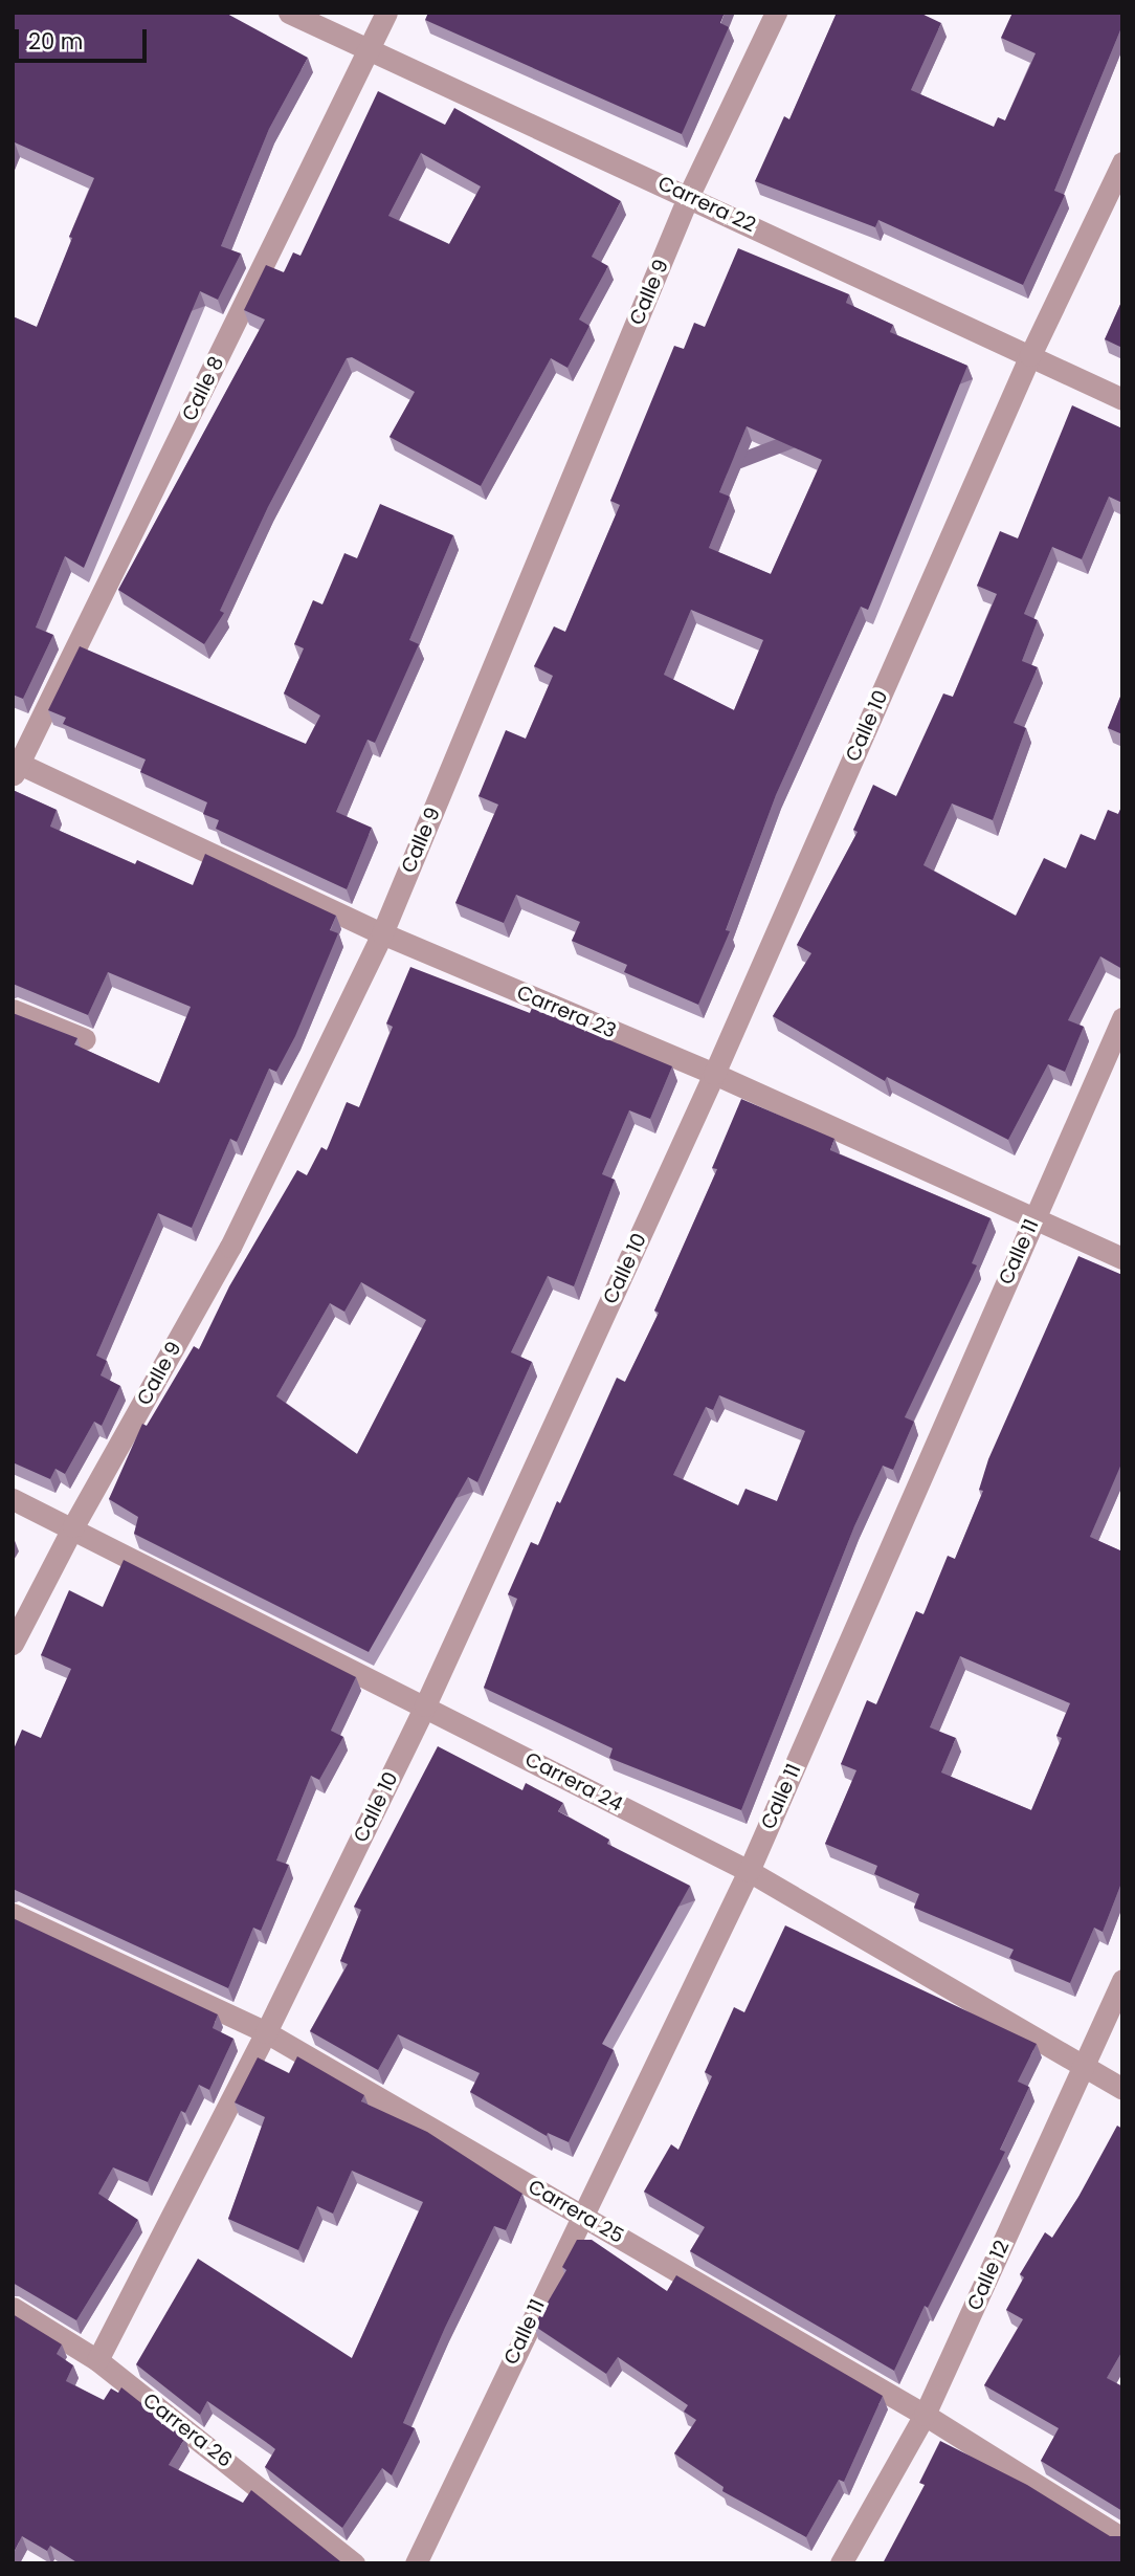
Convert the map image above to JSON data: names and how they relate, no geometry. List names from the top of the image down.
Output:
{
  "streets": {
    "street": [
      "Carrera 22",
      "Calle 9",
      "Calle 8",
      "Calle 10",
      "Carrera 23",
      "Calle 11",
      "Carrera 24",
      "Carrera 25",
      "Calle 12",
      "Carrera 26"
    ]
  },
  "crossings": [
    ["Carrera 22", "Calle 9"],
    ["Carrera 22", "Calle 8"],
    ["Carrera 22", "Calle 10"],
    ["Calle 9", "Carrera 23"],
    ["Calle 9", "Carrera 24"],
    ["Calle 8", "Carrera 23"],
    ["Calle 10", "Carrera 23"],
    ["Calle 10", "Carrera 24"],
    ["Calle 10", "Carrera 25"],
    ["Calle 10", "Carrera 26"],
    ["Carrera 23", "Calle 11"],
    ["Calle 11", "Carrera 24"],
    ["Calle 11", "Carrera 25"],
    ["Carrera 24", "Calle 12"],
    ["Carrera 25", "Calle 12"]
  ],
  "scale_bar": "20 m"
}
